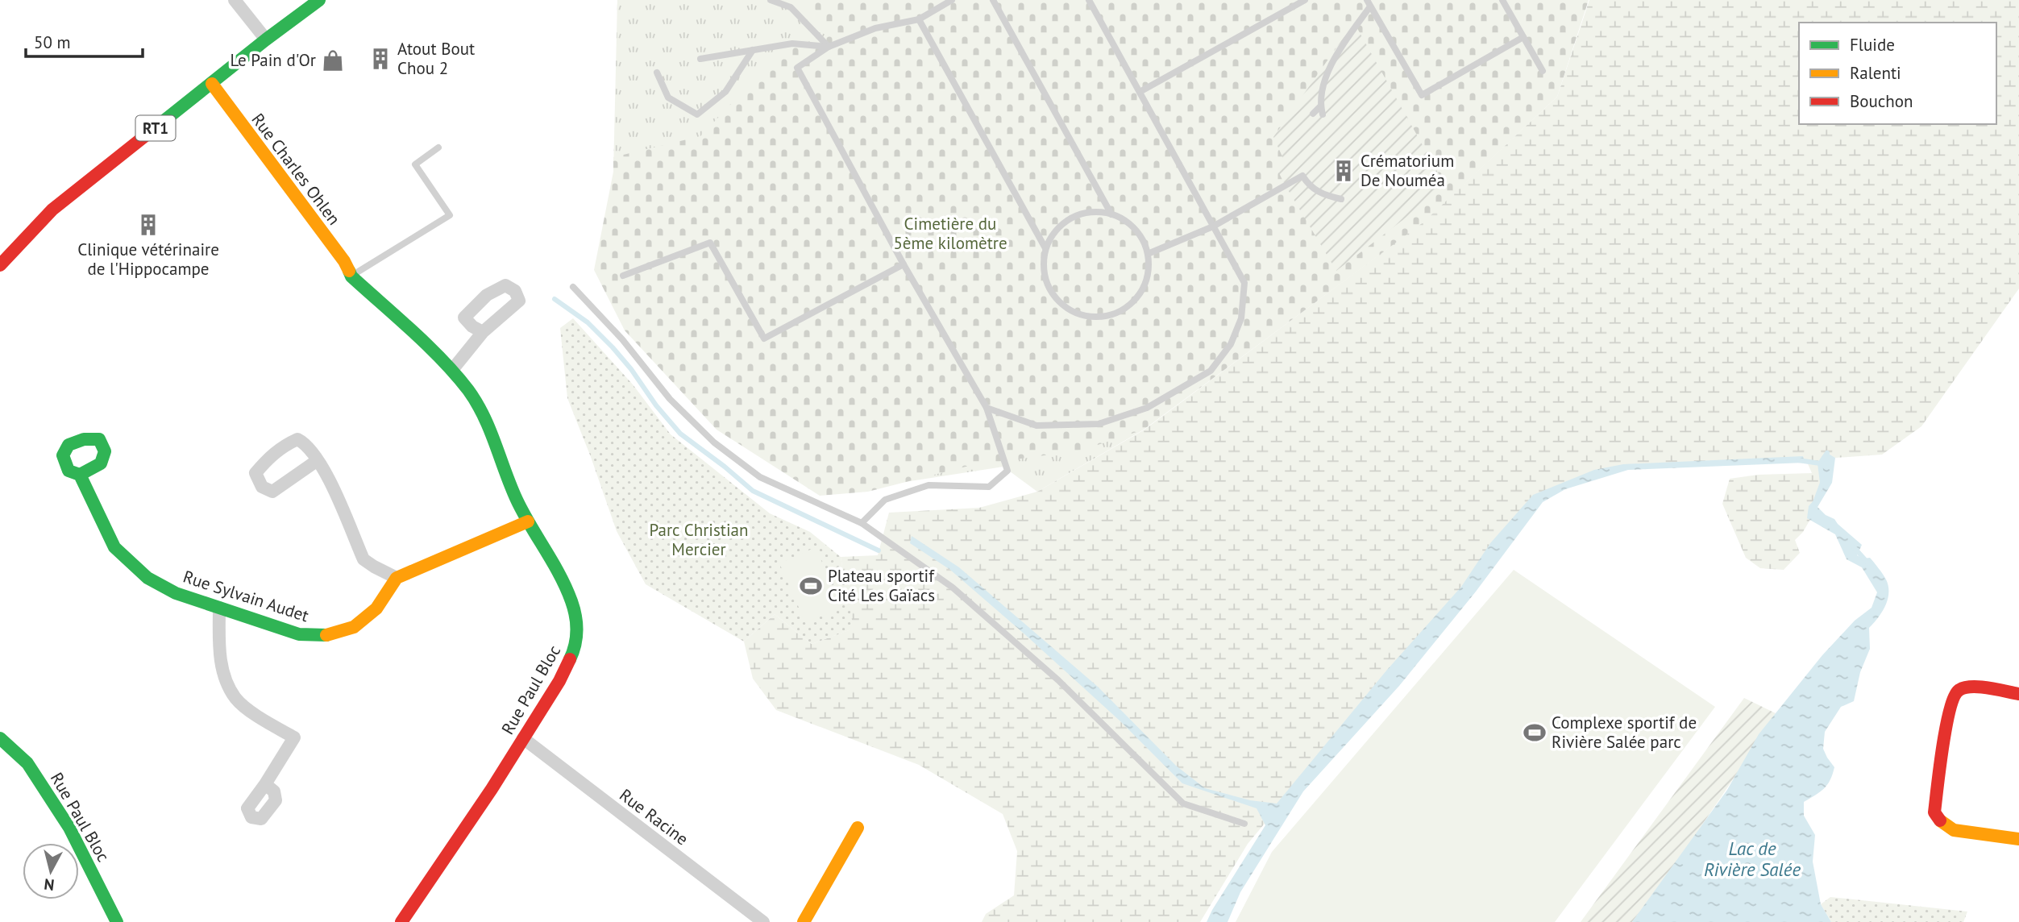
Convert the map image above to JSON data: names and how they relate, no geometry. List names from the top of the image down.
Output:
{
  "streets": {
    "street": [
      "RT1",
      "Rue Charles Ohlen",
      "Rue Sylvain Audet",
      "Rue Paul Bloc",
      "Rue Racine"
    ]
  },
  "crossings": [
    ["RT1", "Rue Charles Ohlen"],
    ["Rue Charles Ohlen", "Rue Paul Bloc"],
    ["Rue Paul Bloc", "Rue Racine"]
  ],
  "water": ["Lac de Rivière Salée"],
  "parks": ["Cimetière du 5ème kilomètre", "Parc Christian Mercier"],
  "places": {
    "building": ["Atout Bout Chou 2", "Crématorium De Nouméa", "Clinique vétérinaire de l'Hippocampe"],
    "shop": ["Le Pain d'Or"],
    "sports": ["Plateau sportif Cité Les Gaïacs", "Complexe sportif de Rivière Salée parc"]
  },
  "legend": ["Fluide", "Ralenti", "Bouchon"],
  "scale_bar": "50 m",
  "north": "bottom"
}
